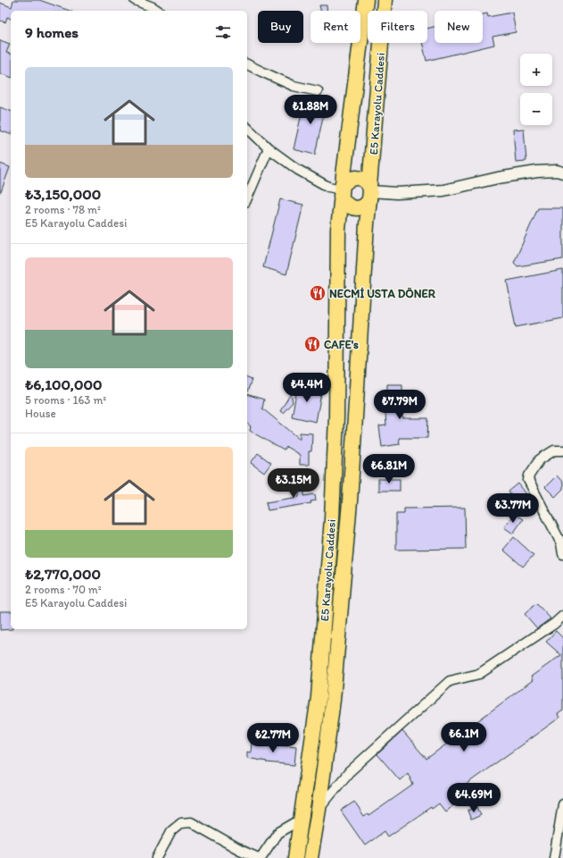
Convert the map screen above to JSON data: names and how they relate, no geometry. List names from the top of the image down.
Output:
{
  "streets": {
    "highway": ["E5 Karayolu Caddesi"]
  },
  "places": {
    "restaurant": ["NECMİ USTA DÖNER", "CAFE's"]
  },
  "page": {
    "chip": [
      "Buy",
      "Rent",
      "Filters",
      "New"
    ],
    "heading": "9 homes",
    "map_buttons": ["+", "−"],
    "list": [
      {
        "name": "₺3,150,000",
        "note": "2 rooms · 78 m² · E5 Karayolu Caddesi"
      },
      {
        "name": "₺6,100,000",
        "note": "5 rooms · 163 m² · House"
      },
      {
        "name": "₺2,770,000",
        "note": "2 rooms · 70 m² · E5 Karayolu Caddesi"
      }
    ],
    "price": [
      "₺1.88M",
      "₺4.4M",
      "₺7.79M",
      "₺6.81M",
      "₺3.15M",
      "₺3.77M",
      "₺6.1M",
      "₺2.77M",
      "₺4.69M"
    ]
  }
}
